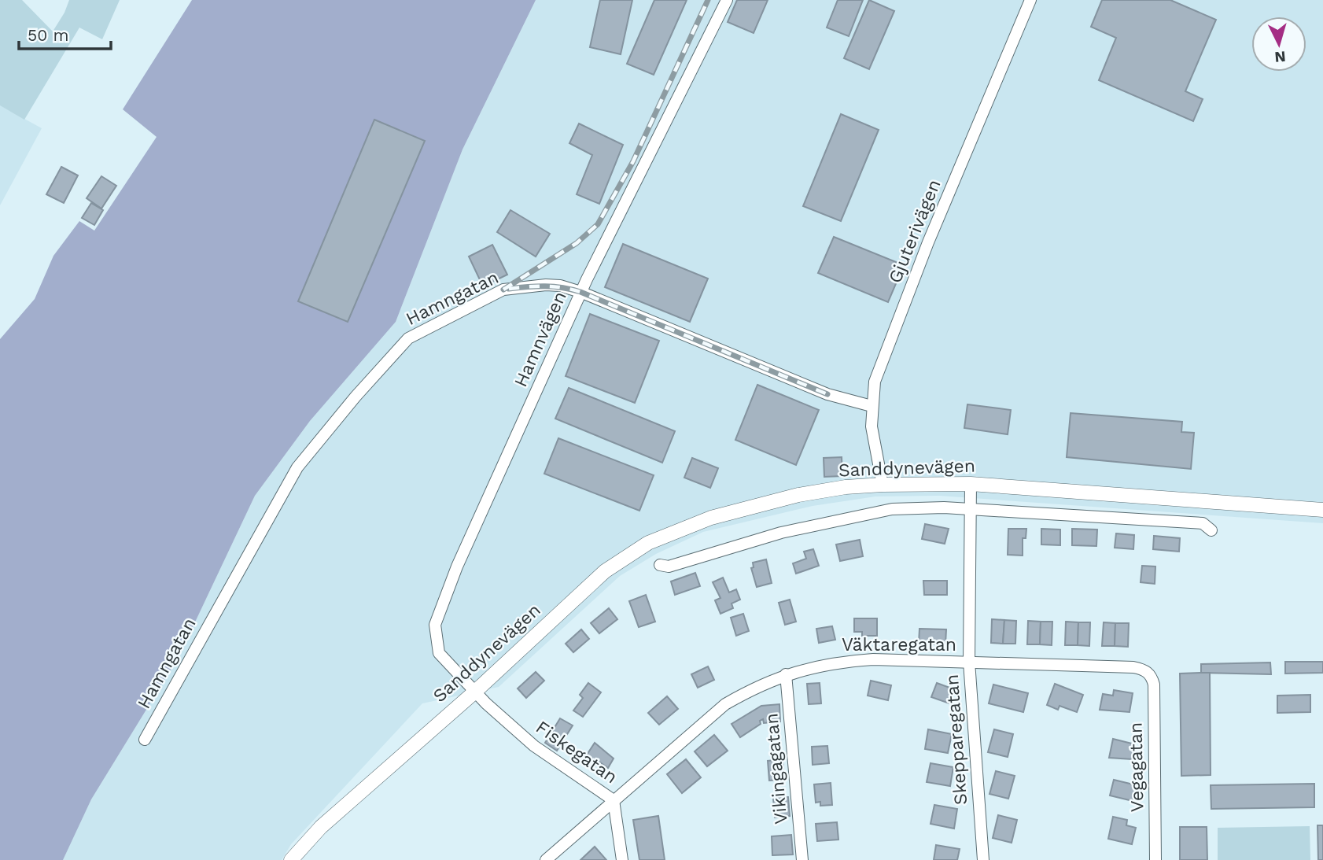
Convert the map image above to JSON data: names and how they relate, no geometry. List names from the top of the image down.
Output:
{
  "streets": {
    "street": [
      "Gjuterivägen",
      "Hamngatan",
      "Hamnvägen",
      "Sanddynevägen",
      "Väktaregatan",
      "Skepparegatan",
      "Fiskegatan",
      "Vegagatan",
      "Vikingagatan"
    ]
  },
  "crossings": [
    ["Gjuterivägen", "Hamngatan"],
    ["Gjuterivägen", "Sanddynevägen"],
    ["Hamngatan", "Hamnvägen"],
    ["Hamnvägen", "Sanddynevägen"],
    ["Hamnvägen", "Fiskegatan"],
    ["Sanddynevägen", "Skepparegatan"],
    ["Sanddynevägen", "Fiskegatan"],
    ["Väktaregatan", "Skepparegatan"],
    ["Väktaregatan", "Fiskegatan"],
    ["Väktaregatan", "Vegagatan"],
    ["Väktaregatan", "Vikingagatan"]
  ],
  "scale_bar": "50 m",
  "north": "bottom"
}
